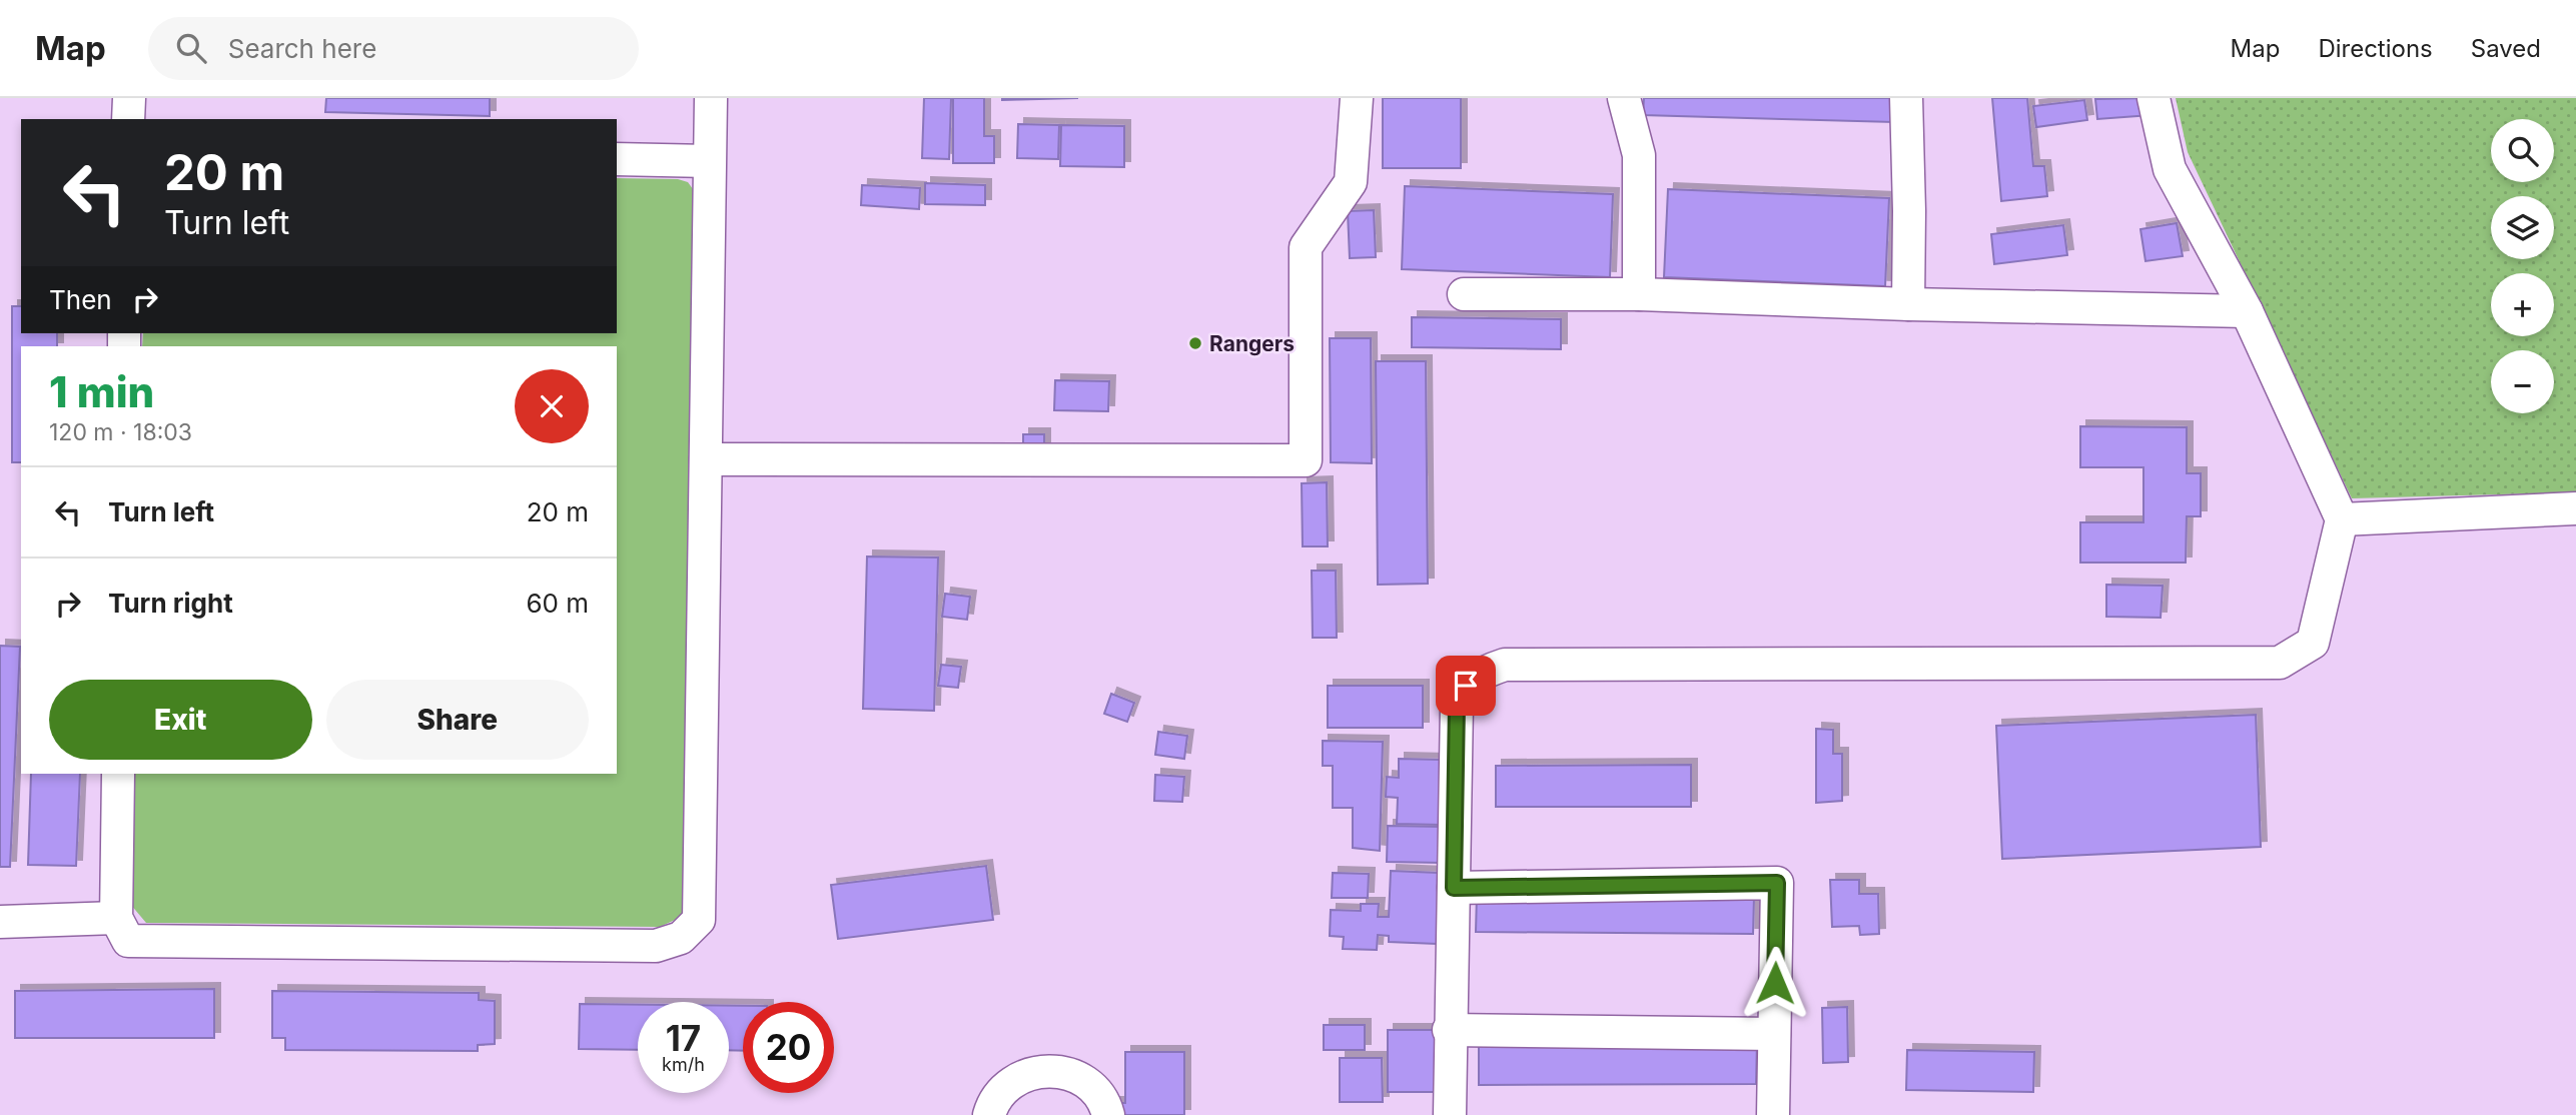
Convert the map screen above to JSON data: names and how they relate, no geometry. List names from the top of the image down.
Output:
{
  "places": ["Rangers"],
  "page": {
    "header": "Map",
    "search": "Search here",
    "nav": ["Map", "Directions", "Saved"],
    "map_buttons": ["+", "−"],
    "turn": ["20 m", "Turn left"],
    "then": "Then",
    "heading": ["1 min", "120 m · 18:03"],
    "list": [
      {
        "name": "Turn left",
        "value": "20 m"
      },
      {
        "name": "Turn right",
        "value": "60 m"
      }
    ],
    "buttons": ["Exit", "Share"],
    "speed": "17 km/h",
    "limit": "20"
  }
}
